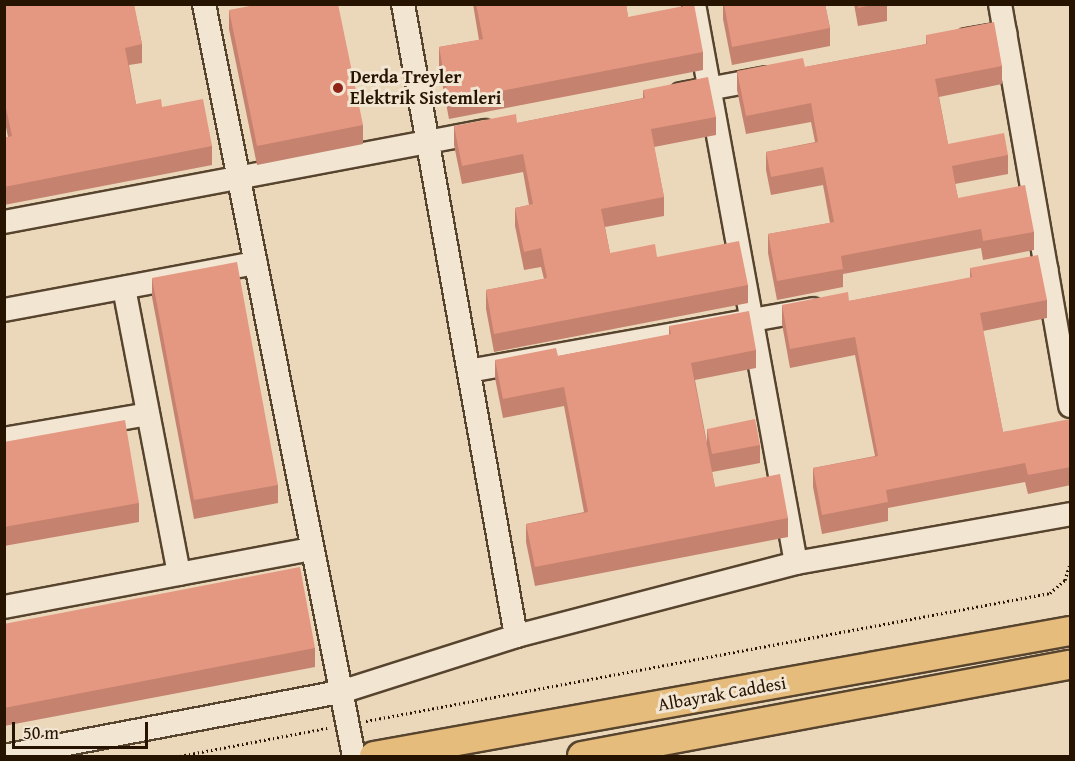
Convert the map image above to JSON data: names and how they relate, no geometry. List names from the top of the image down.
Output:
{
  "streets": {
    "main road": ["Albayrak Caddesi"]
  },
  "places": ["Derda Treyler Elektrik Sistemleri"],
  "scale_bar": "50 m"
}
